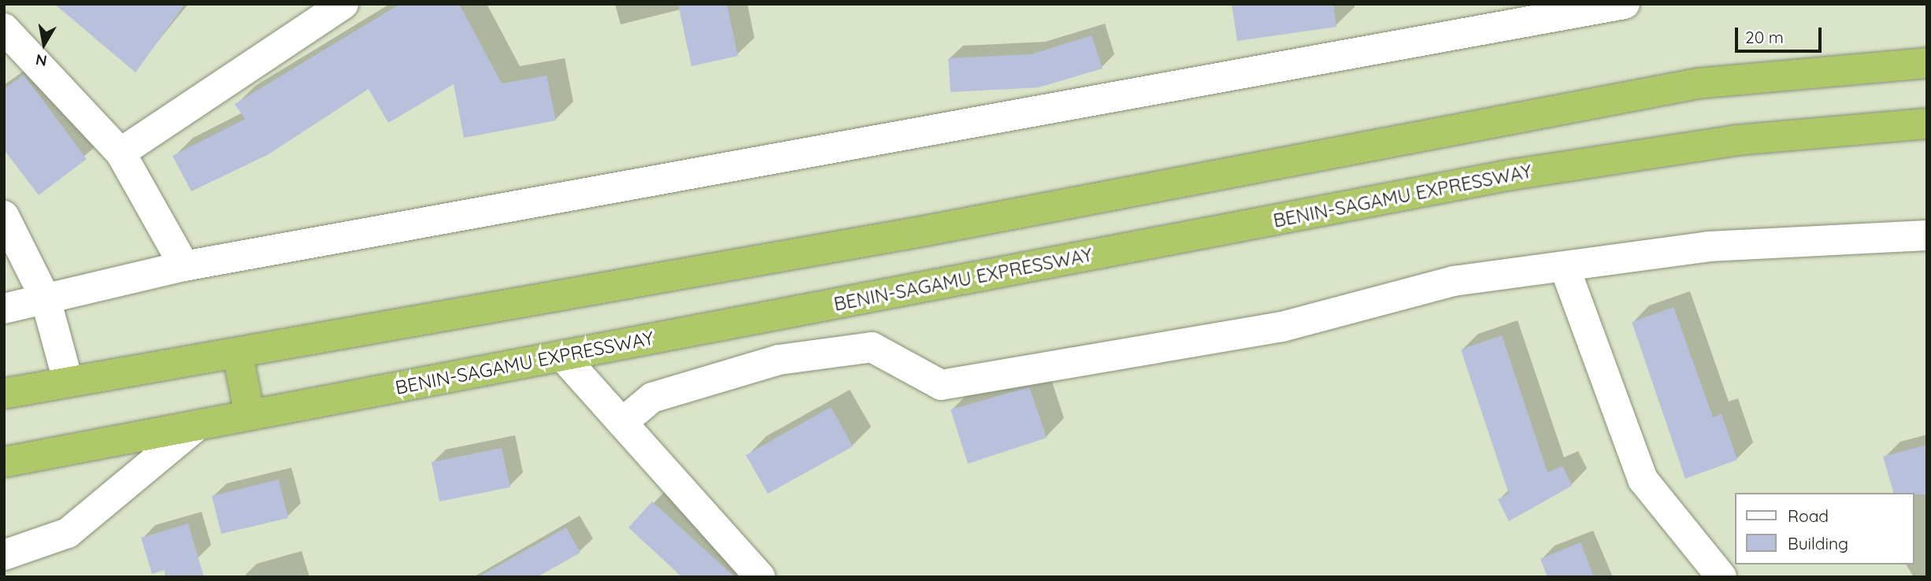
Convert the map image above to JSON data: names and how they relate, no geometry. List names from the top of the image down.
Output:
{
  "streets": {
    "highway": ["BENIN-SAGAMU EXPRESSWAY"]
  },
  "legend": ["Road", "Building"],
  "scale_bar": "20 m",
  "north": "bottom"
}
